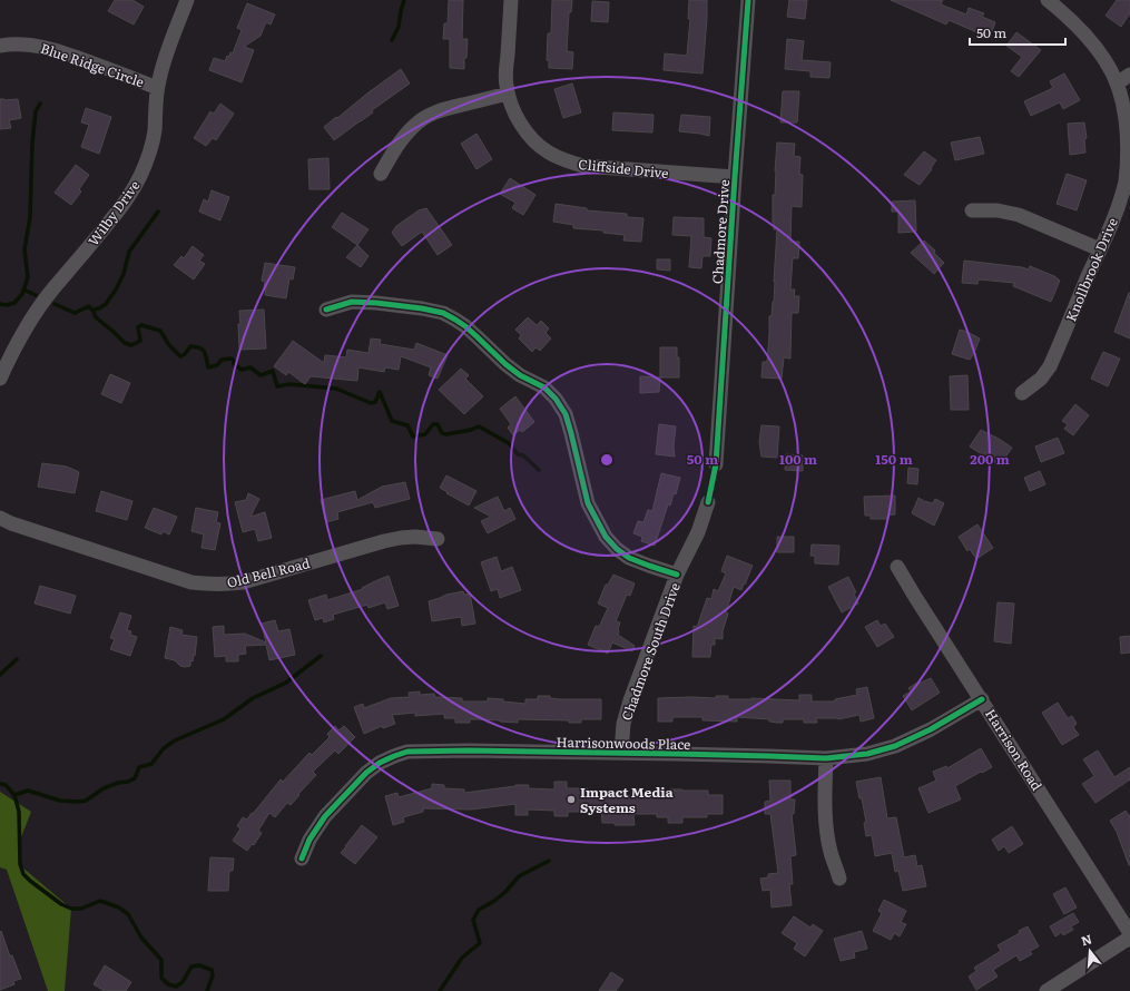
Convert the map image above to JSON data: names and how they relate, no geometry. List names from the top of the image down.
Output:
{
  "streets": {
    "street": [
      "Blue Ridge Circle",
      "Cliffside Drive",
      "Wilby Drive",
      "Chadmore Drive",
      "Knollbrook Drive",
      "Old Bell Road",
      "Chadmore South Drive",
      "Harrisonwoods Place",
      "Harrison Road"
    ]
  },
  "crossings": [
    ["Blue Ridge Circle", "Wilby Drive"],
    ["Cliffside Drive", "Chadmore Drive"],
    ["Chadmore South Drive", "Harrisonwoods Place"],
    ["Harrisonwoods Place", "Harrison Road"]
  ],
  "places": ["Impact Media Systems"],
  "scale_bar": "50 m",
  "north": "top",
  "rings": [
    "50 m",
    "100 m",
    "150 m",
    "200 m"
  ]
}
